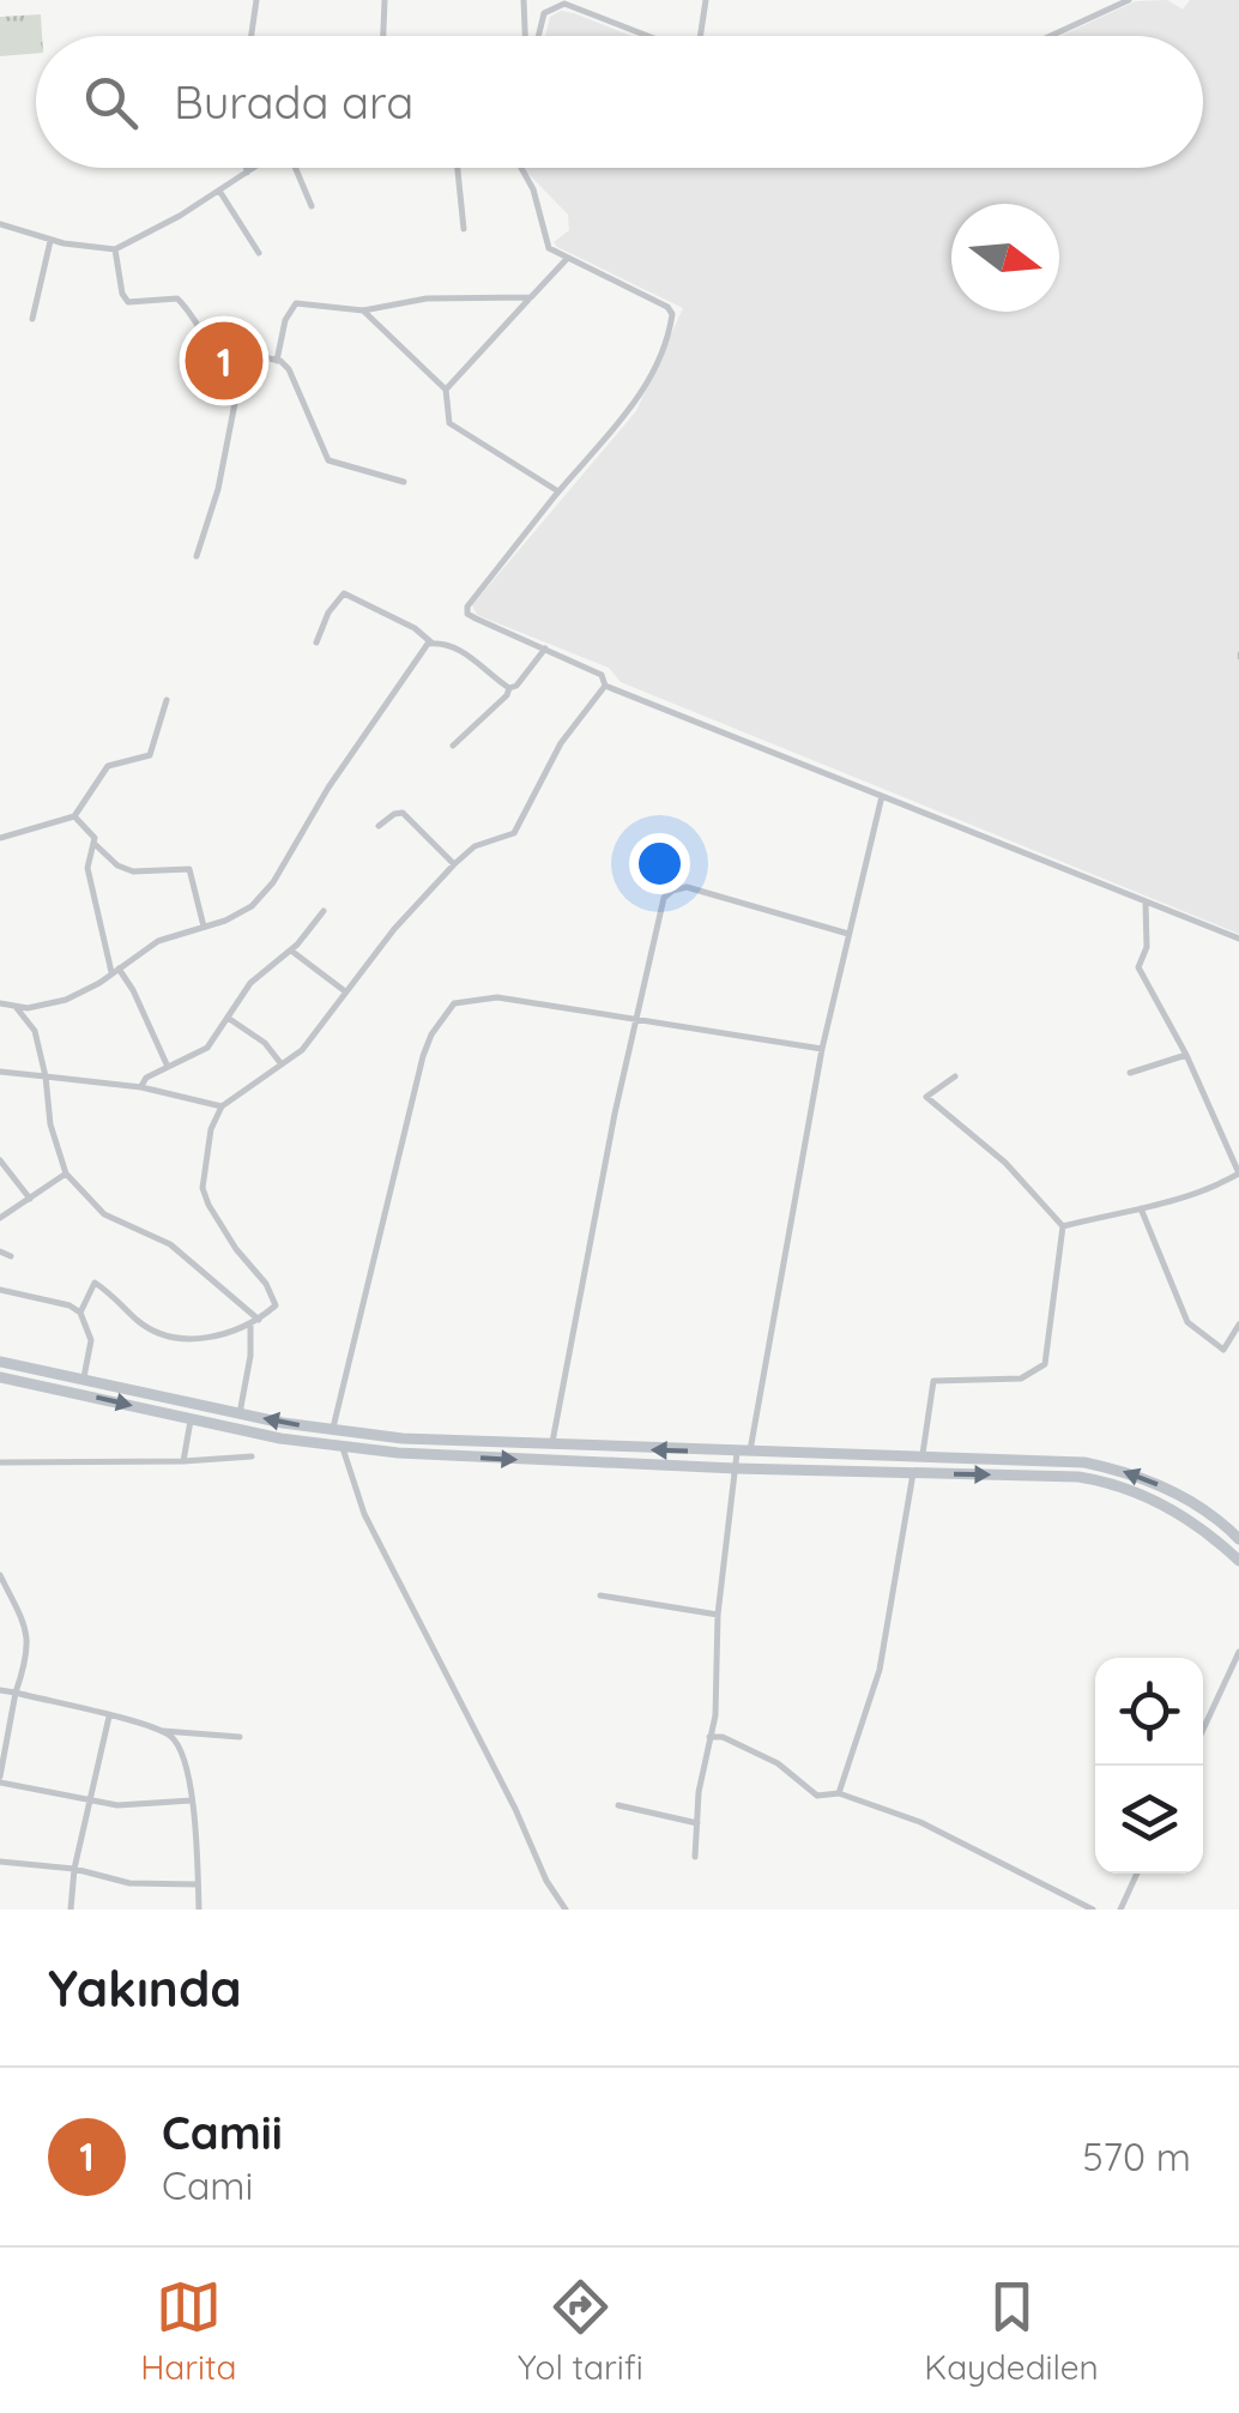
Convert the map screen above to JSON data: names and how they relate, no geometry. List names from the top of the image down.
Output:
{
  "north": "right",
  "page": {
    "search": "Burada ara",
    "pins": "1",
    "heading": "Yakında",
    "list": [
      {
        "mark": "1",
        "name": "Camii",
        "note": "Cami",
        "value": "570 m"
      }
    ],
    "nav": ["Harita", "Yol tarifi", "Kaydedilen"]
  }
}
